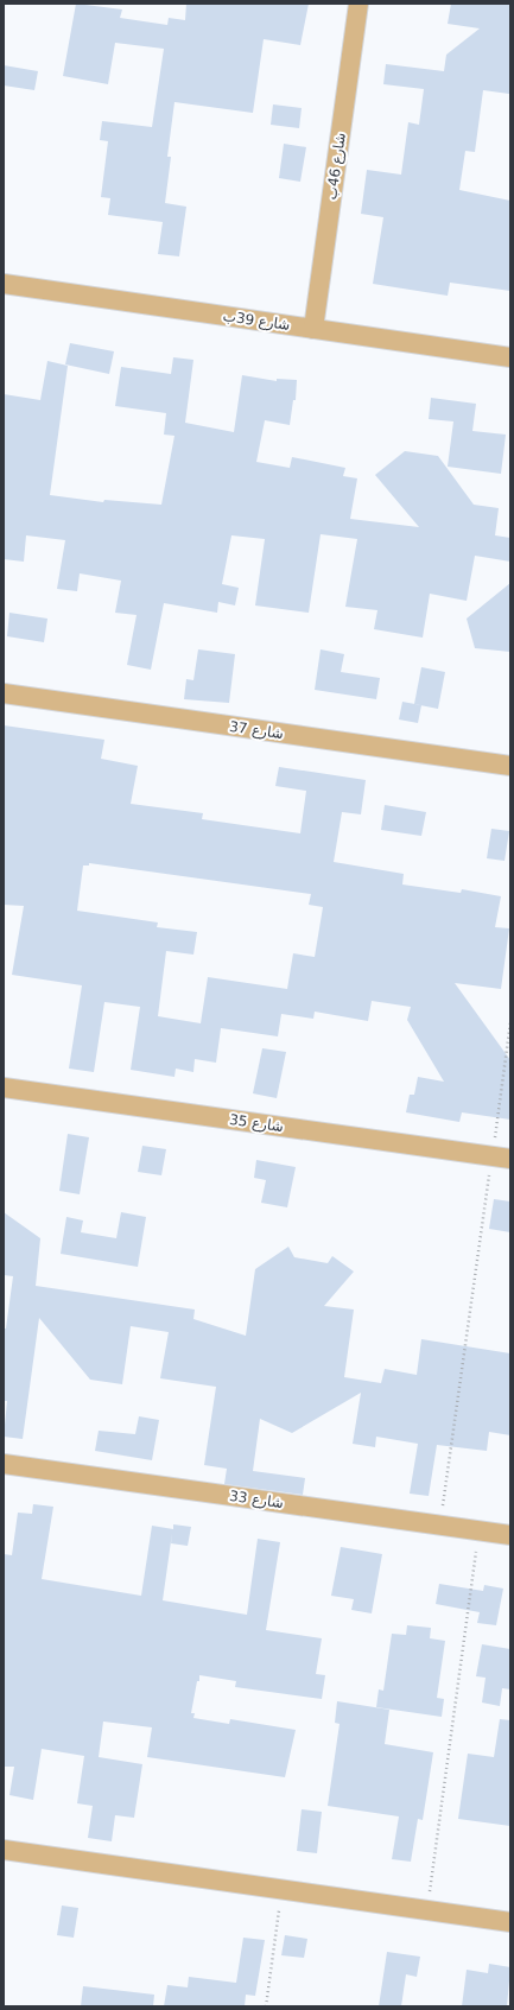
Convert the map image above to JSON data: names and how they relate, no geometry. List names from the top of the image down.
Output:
{
  "streets": {
    "street": [
      "شارع 46ب",
      "شارع 39ب",
      "شارع 37",
      "شارع 35",
      "شارع 33"
    ]
  },
  "crossings": [
    ["شارع 46ب", "شارع 39ب"]
  ]
}
